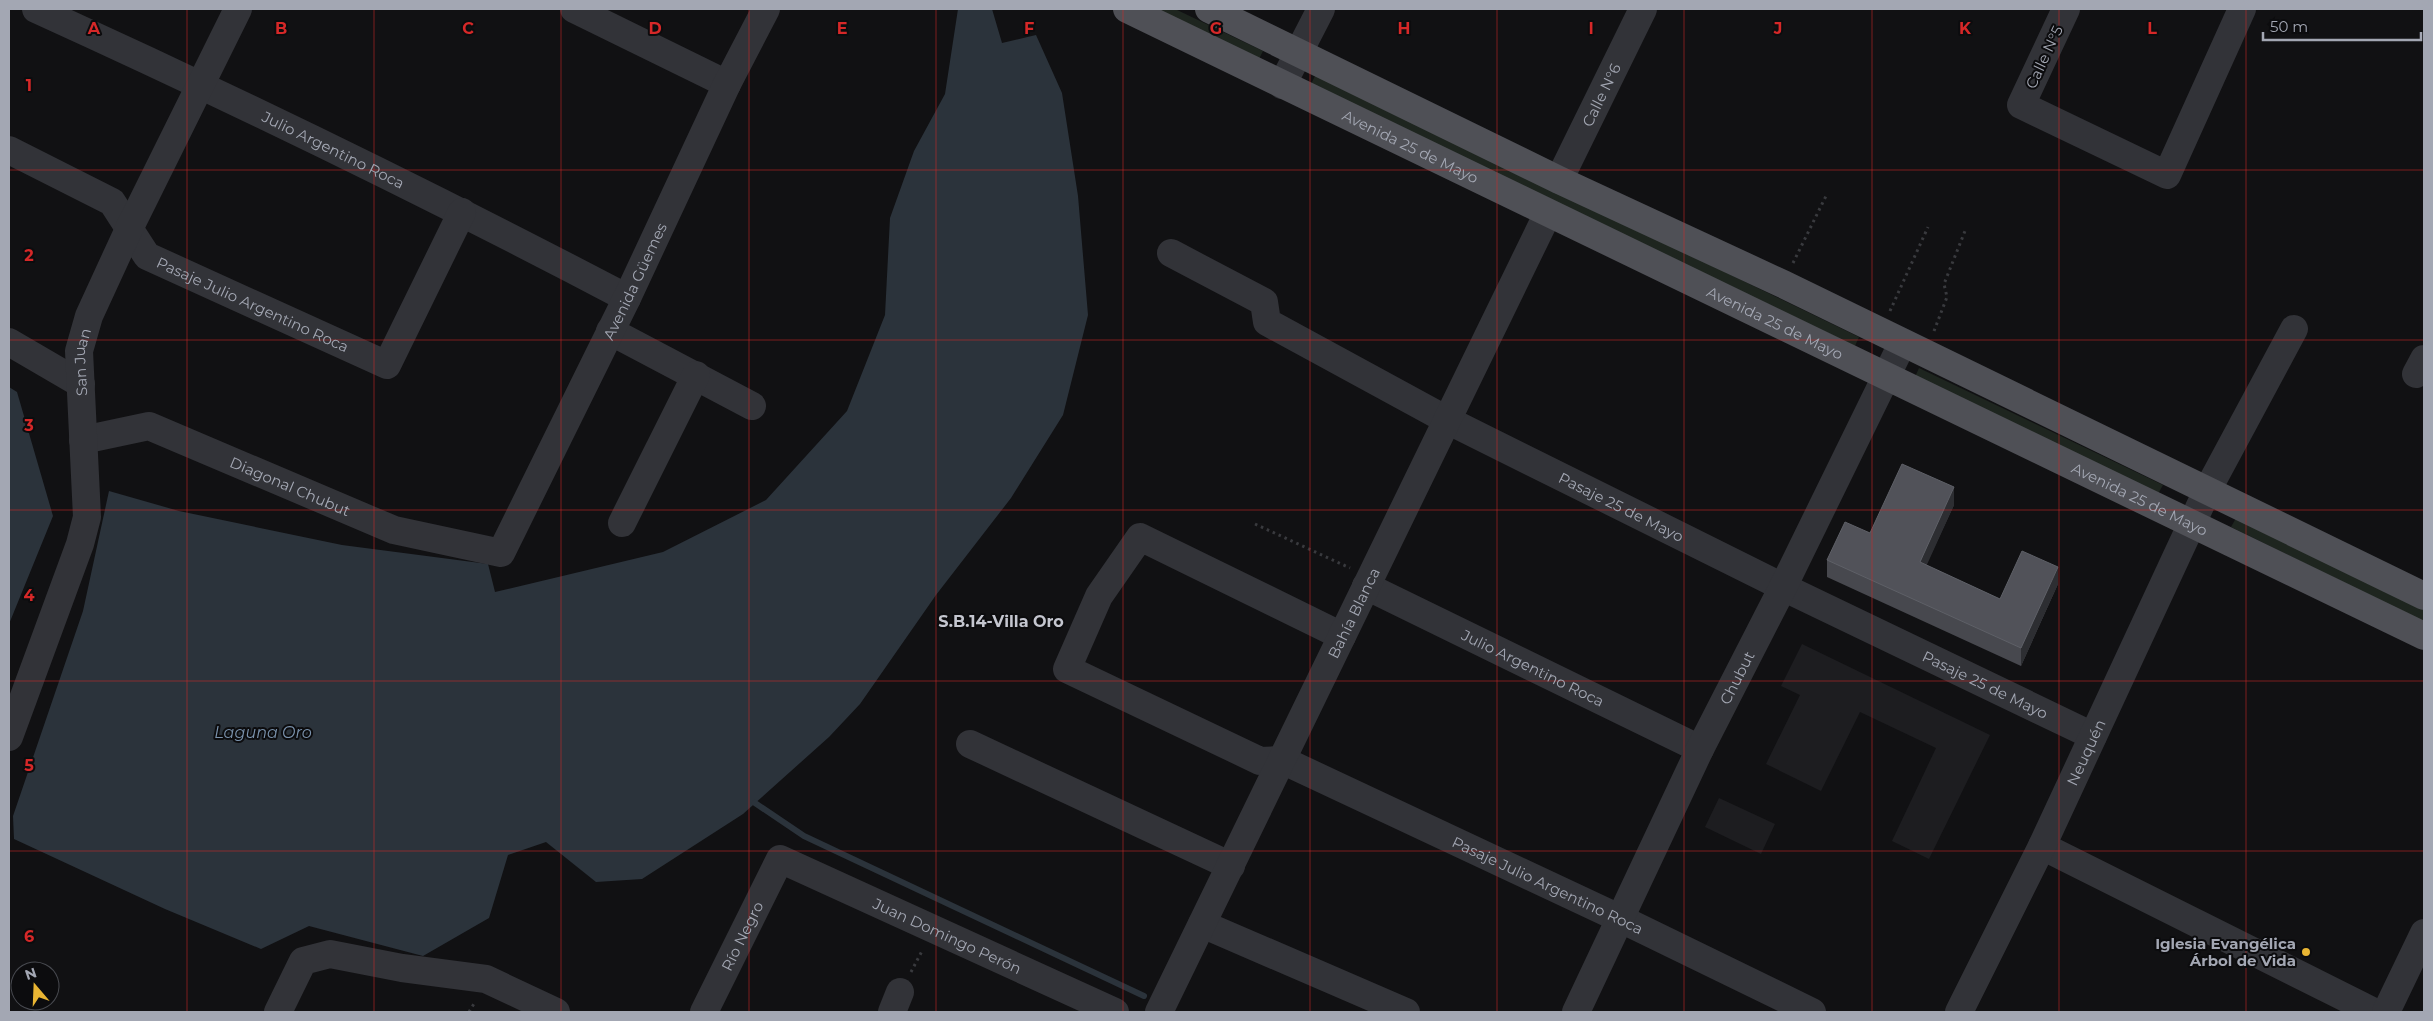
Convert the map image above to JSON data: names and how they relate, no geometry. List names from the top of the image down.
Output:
{
  "streets": {
    "main road": ["Avenida 25 de Mayo"],
    "street": [
      "Calle N°5",
      "Calle N°6",
      "Julio Argentino Roca",
      "Avenida Güemes",
      "Pasaje Julio Argentino Roca",
      "San Juan",
      "Diagonal Chubut",
      "Pasaje 25 de Mayo",
      "Bahía Blanca",
      "Chubut",
      "Neuquén",
      "Río Negro",
      "Juan Domingo Perón"
    ]
  },
  "crossings": [
    ["Avenida 25 de Mayo", "Bahía Blanca"],
    ["Avenida 25 de Mayo", "Chubut"],
    ["Avenida 25 de Mayo", "Neuquén"],
    ["Julio Argentino Roca", "Avenida Güemes"],
    ["Julio Argentino Roca", "Pasaje Julio Argentino Roca"],
    ["Julio Argentino Roca", "San Juan"],
    ["Julio Argentino Roca", "Bahía Blanca"],
    ["Julio Argentino Roca", "Chubut"],
    ["Avenida Güemes", "Diagonal Chubut"],
    ["Pasaje Julio Argentino Roca", "San Juan"],
    ["Pasaje Julio Argentino Roca", "Bahía Blanca"],
    ["Pasaje Julio Argentino Roca", "Chubut"],
    ["San Juan", "Diagonal Chubut"],
    ["Pasaje 25 de Mayo", "Bahía Blanca"],
    ["Pasaje 25 de Mayo", "Chubut"],
    ["Pasaje 25 de Mayo", "Neuquén"],
    ["Río Negro", "Juan Domingo Perón"]
  ],
  "districts": ["S.B.14-Villa Oro"],
  "water": ["Laguna Oro"],
  "places": ["Iglesia Evangélica Árbol de Vida"],
  "scale_bar": "50 m",
  "north": "top",
  "grid": {
    "columns": [
      "A",
      "B",
      "C",
      "D",
      "E",
      "F",
      "G",
      "H",
      "I",
      "J",
      "K",
      "L"
    ],
    "rows": [
      "1",
      "2",
      "3",
      "4",
      "5",
      "6"
    ]
  }
}
